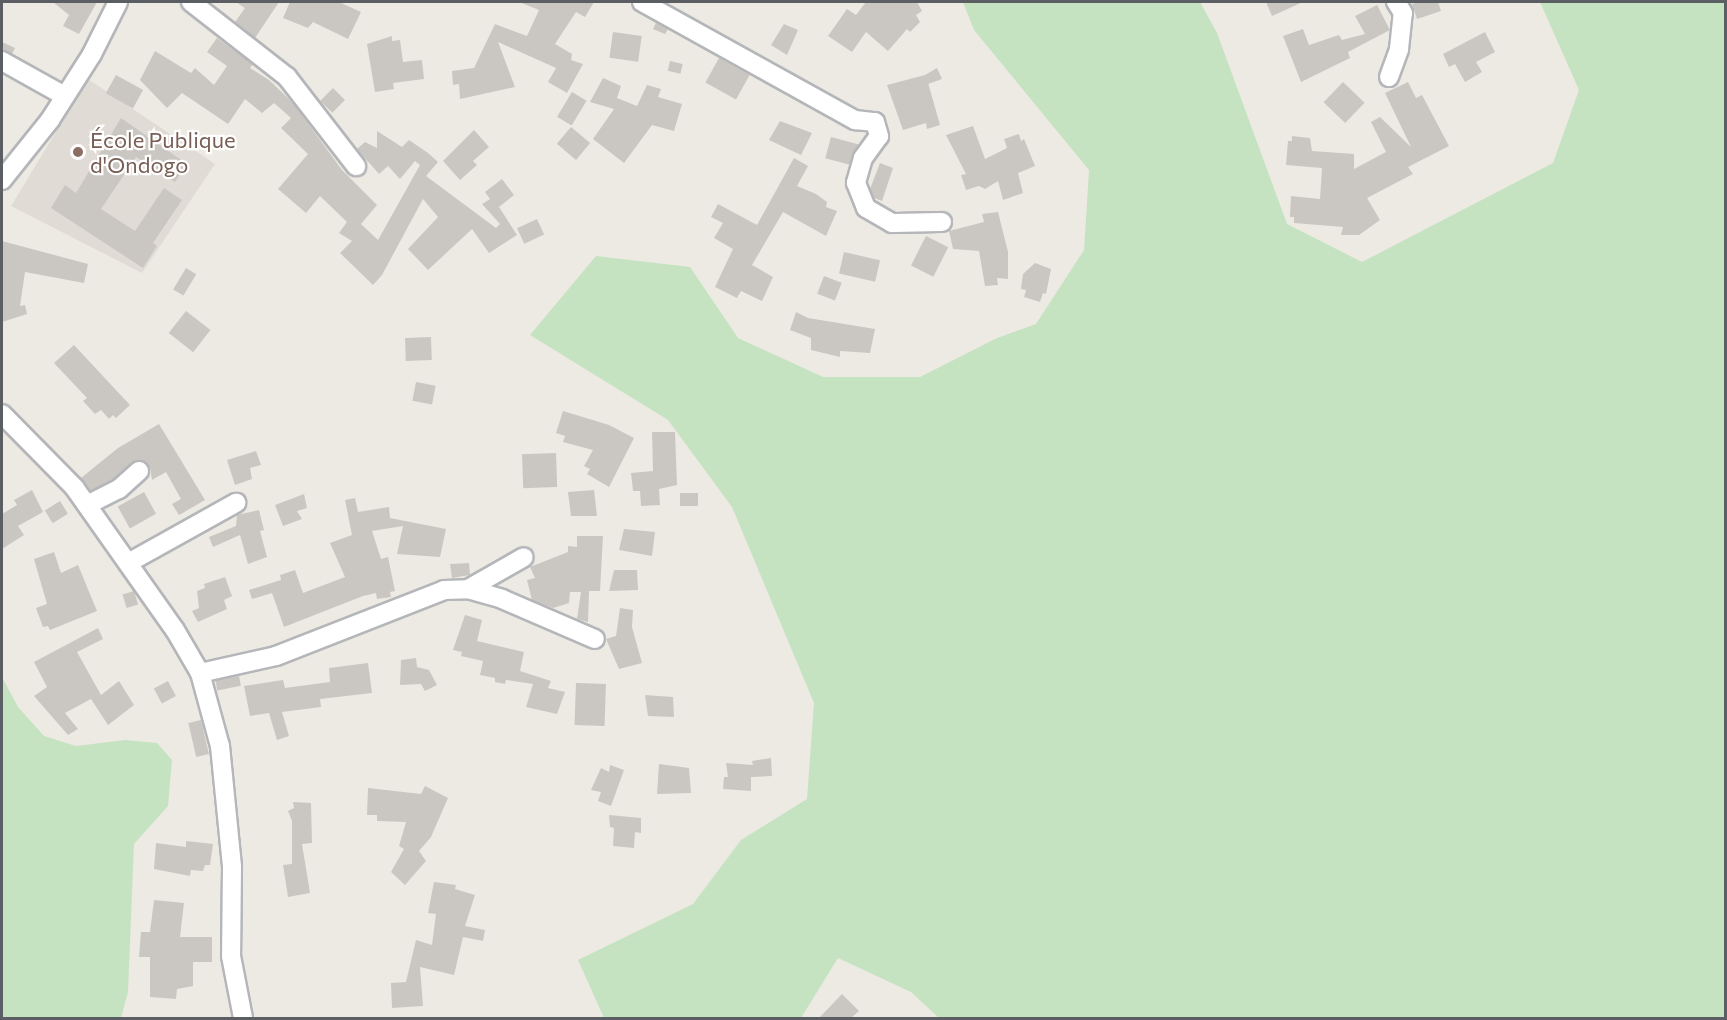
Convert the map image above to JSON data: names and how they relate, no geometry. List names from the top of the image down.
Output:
{
  "places": ["École Publique d'Ondogo"]
}
